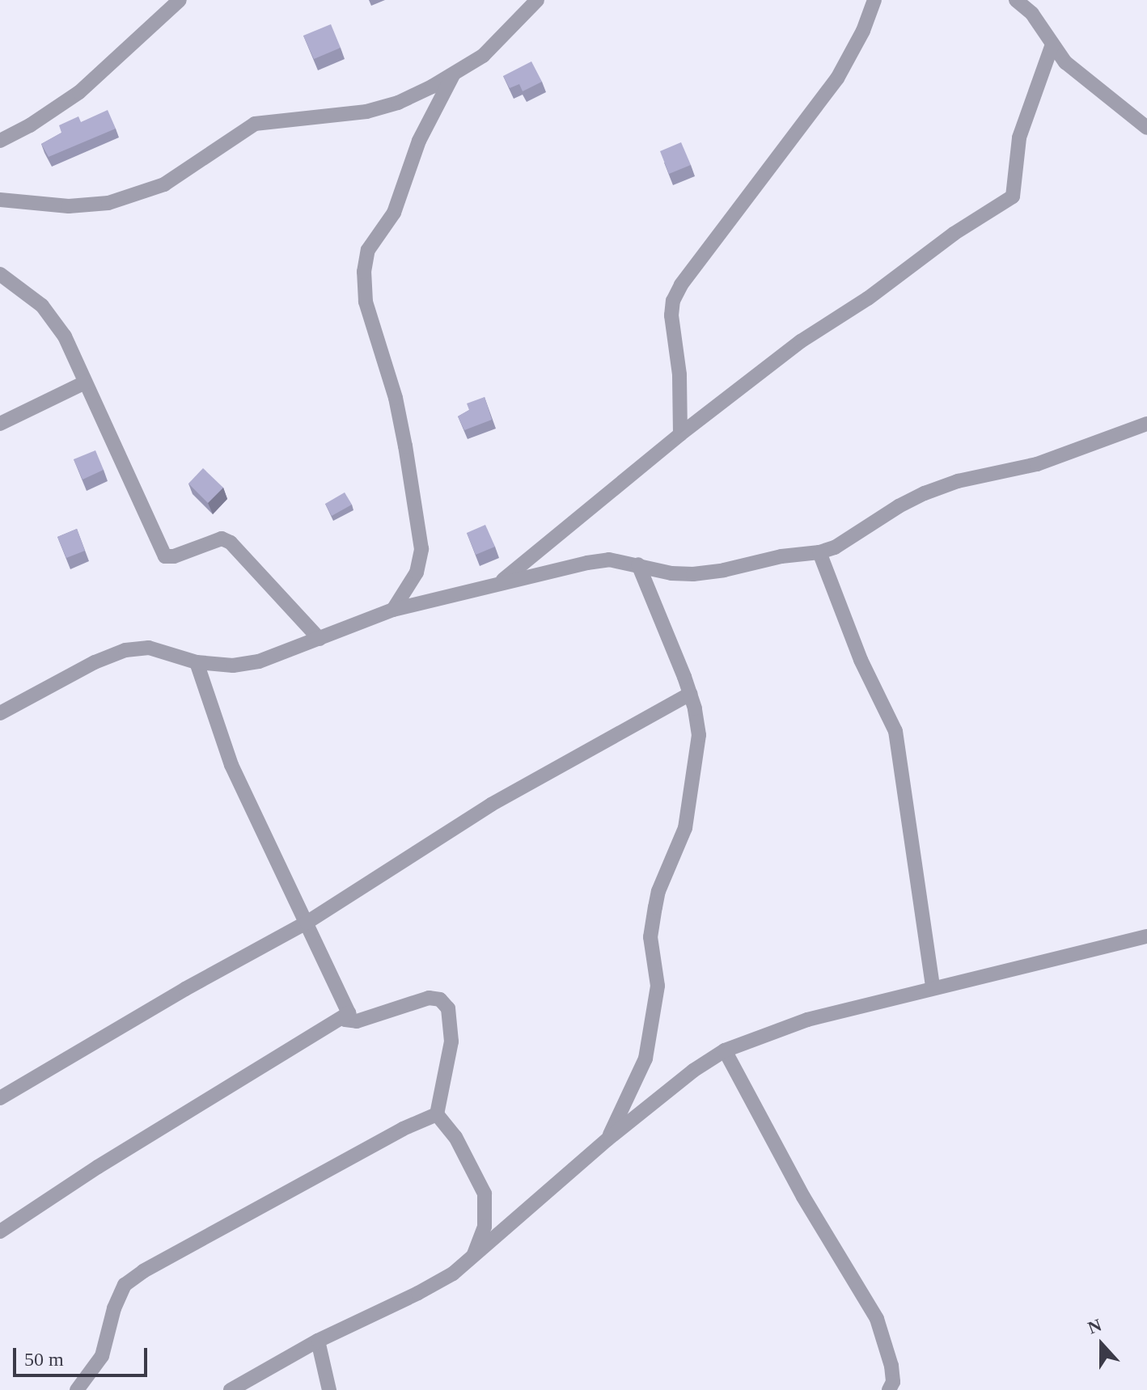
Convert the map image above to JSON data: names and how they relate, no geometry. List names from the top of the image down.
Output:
{
  "scale_bar": "50 m",
  "north": "top"
}
